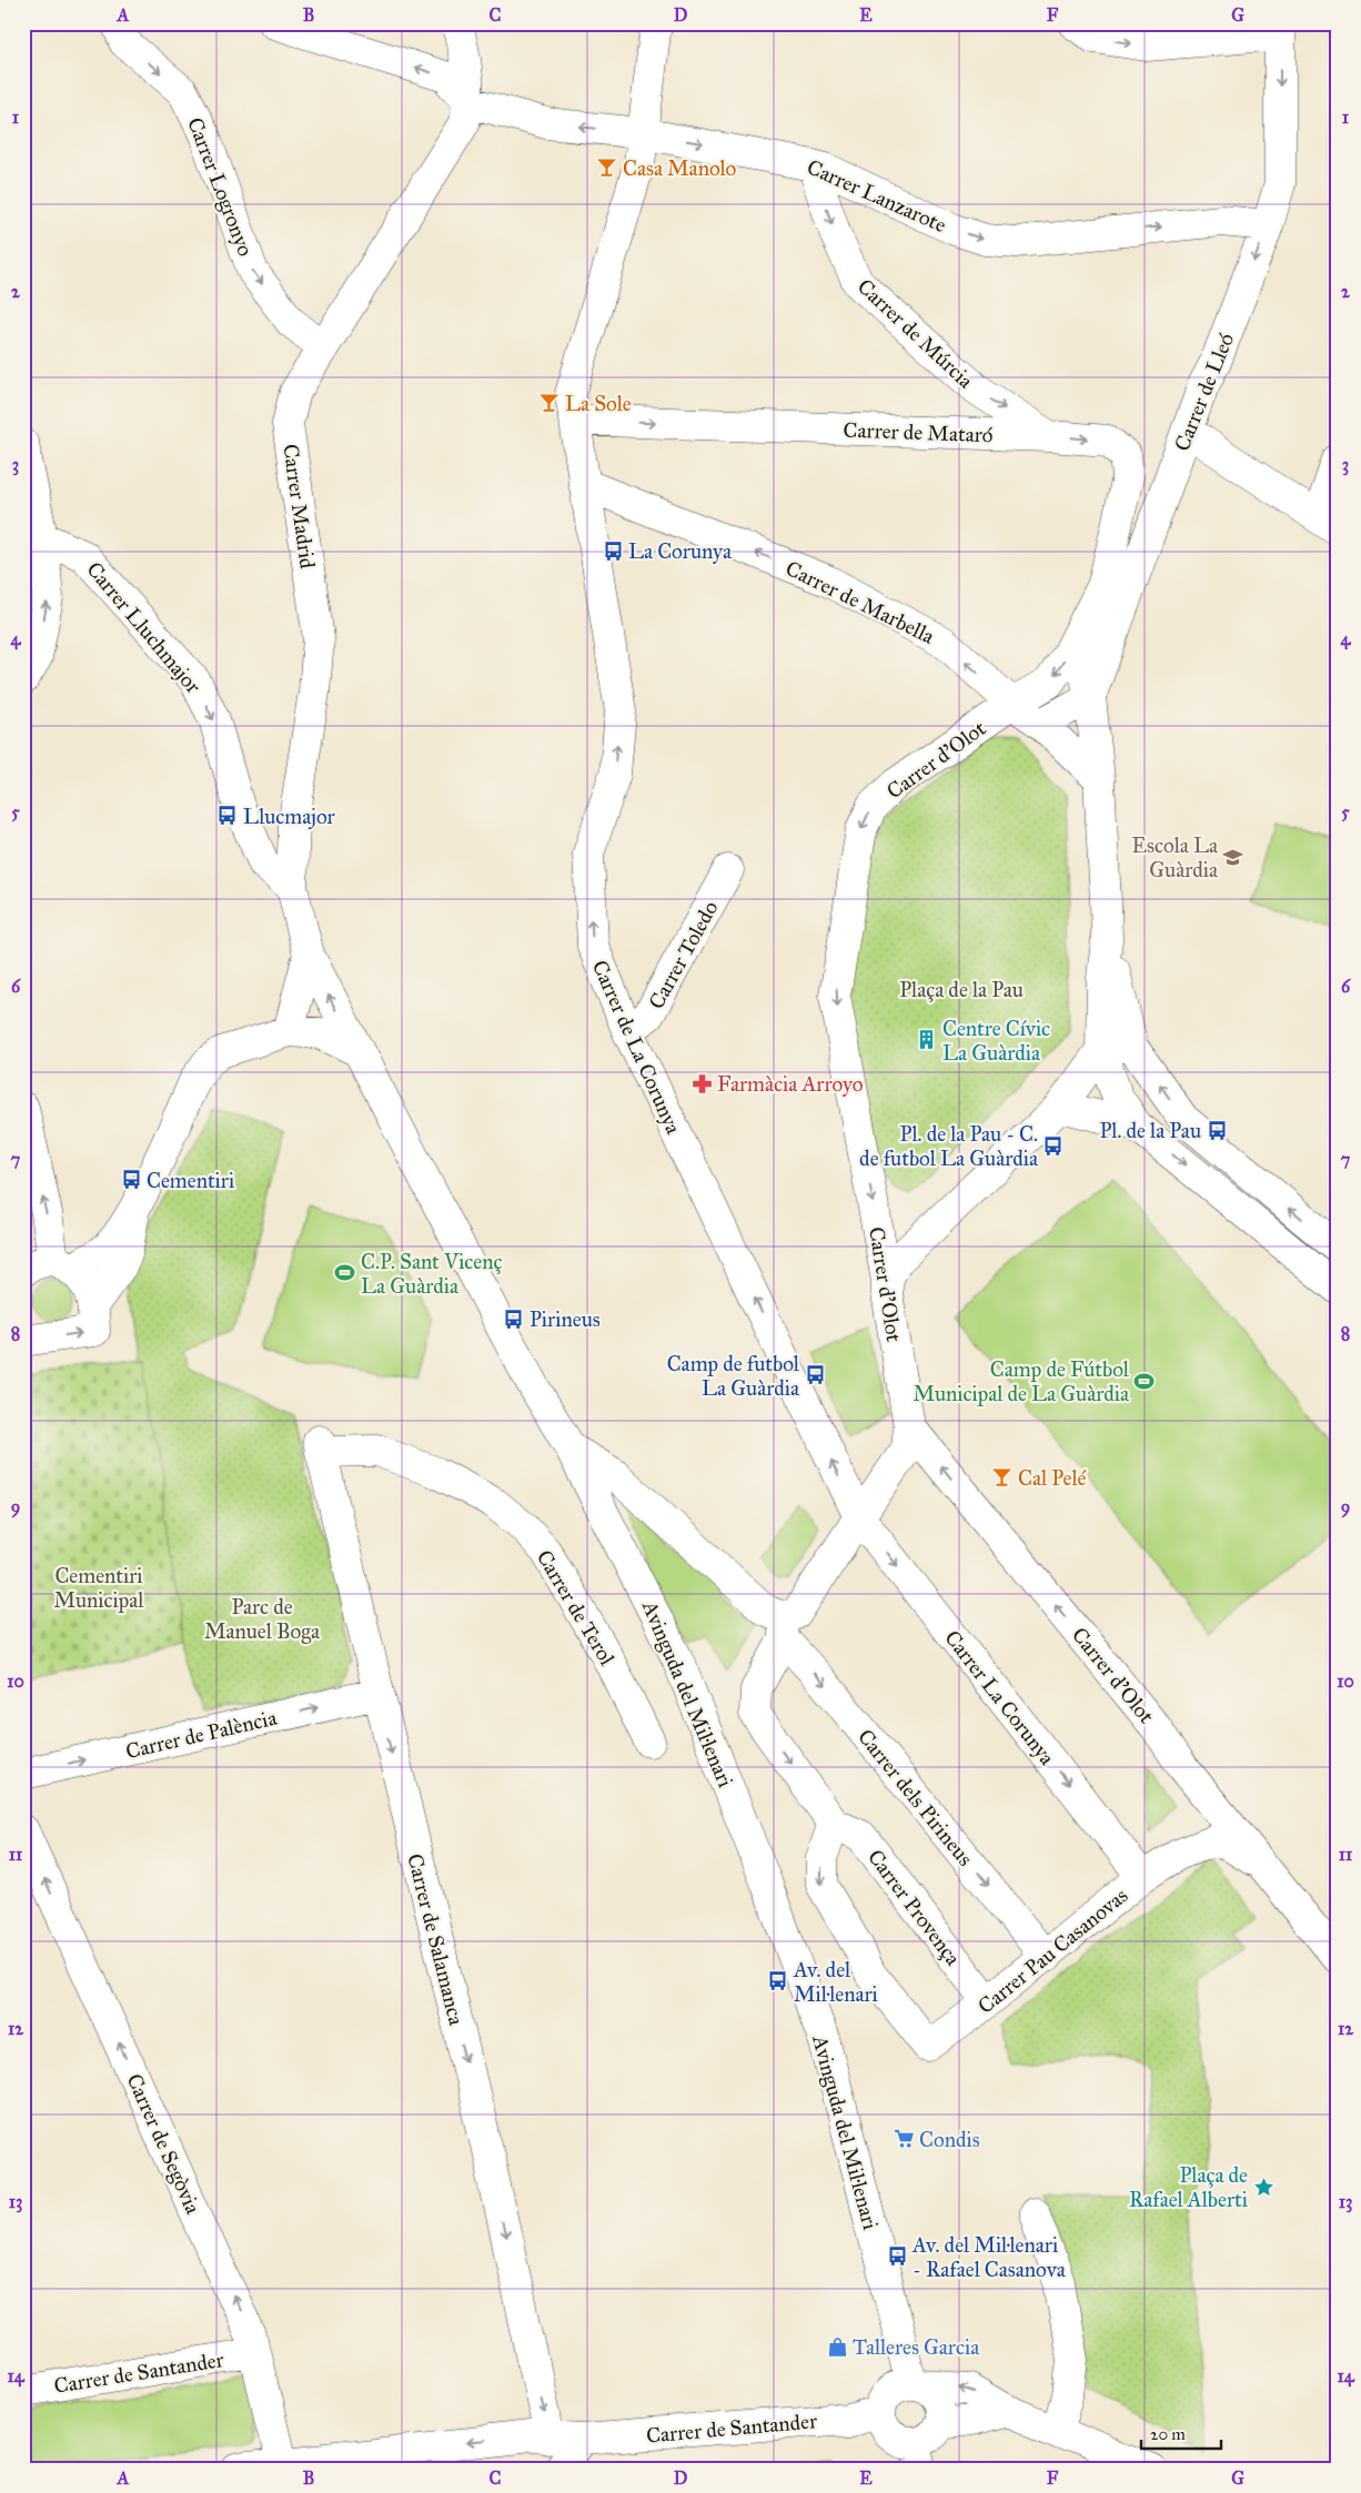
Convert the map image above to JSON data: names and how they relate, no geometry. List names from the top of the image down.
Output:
{
  "streets": {
    "street": [
      "Carrer Logronyo",
      "Carrer Lanzarote",
      "Carrer de Múrcia",
      "Carrer de Lleó",
      "Carrer de Mataró",
      "Carrer Madrid",
      "Carrer de Marbella",
      "Carrer Lluchmajor",
      "Carrer d'Olot",
      "Carrer Toledo",
      "Carrer de La Corunya",
      "Carrer de Terol",
      "Avinguda del Mil·lenari",
      "Carrer La Corunya",
      "Carrer de Palència",
      "Carrer dels Pirineus",
      "Carrer Provença",
      "Carrer de Salamanca",
      "Carrer Pau Casanovas",
      "Carrer de Segòvia",
      "Carrer de Santander"
    ]
  },
  "crossings": [
    ["Carrer Logronyo", "Carrer Madrid"],
    ["Carrer Lanzarote", "Carrer de Múrcia"],
    ["Carrer Lanzarote", "Carrer de Lleó"],
    ["Carrer Lanzarote", "Carrer Madrid"],
    ["Carrer Lanzarote", "Carrer de La Corunya"],
    ["Carrer de Múrcia", "Carrer de Mataró"],
    ["Carrer de Lleó", "Carrer de Mataró"],
    ["Carrer de Mataró", "Carrer de Marbella"],
    ["Carrer de Mataró", "Carrer d'Olot"],
    ["Carrer de Mataró", "Carrer de La Corunya"],
    ["Carrer Madrid", "Carrer Lluchmajor"],
    ["Carrer Madrid", "Avinguda del Mil·lenari"],
    ["Carrer de Marbella", "Carrer d'Olot"],
    ["Carrer de Marbella", "Carrer de La Corunya"],
    ["Carrer d'Olot", "Carrer Pau Casanovas"],
    ["Carrer Toledo", "Carrer de La Corunya"],
    ["Carrer de La Corunya", "Carrer La Corunya"],
    ["Carrer de Terol", "Carrer de Salamanca"],
    ["Avinguda del Mil·lenari", "Carrer dels Pirineus"],
    ["Avinguda del Mil·lenari", "Carrer de Santander"],
    ["Carrer La Corunya", "Carrer Pau Casanovas"],
    ["Carrer de Palència", "Carrer de Salamanca"],
    ["Carrer dels Pirineus", "Carrer Pau Casanovas"],
    ["Carrer Provença", "Carrer Pau Casanovas"],
    ["Carrer de Salamanca", "Carrer de Santander"],
    ["Carrer de Segòvia", "Carrer de Santander"]
  ],
  "one_way": [
    "Carrer Logronyo",
    "Carrer de Múrcia",
    "Carrer de Lleó",
    "Carrer de Marbella",
    "Carrer Lluchmajor",
    "Carrer de La Corunya",
    "Carrer La Corunya",
    "Carrer de Palència",
    "Carrer dels Pirineus",
    "Carrer de Salamanca",
    "Carrer de Segòvia"
  ],
  "parks": ["Plaça de la Pau", "Cementiri Municipal", "Parc de Manuel Boga"],
  "places": {
    "bar": ["Casa Manolo", "La Sole", "Cal Pelé"],
    "bus stop": [
      "La Corunya",
      "Llucmajor",
      "Pl. de la Pau",
      "Pl. de la Pau - C. de futbol La Guàrdia",
      "Cementiri",
      "Pirineus",
      "Camp de futbol La Guàrdia",
      "Av. del Mil·lenari",
      "Av. del Mil·lenari - Rafael Casanova"
    ],
    "school or university": ["Escola La Guàrdia"],
    "building": ["Centre Cívic La Guàrdia"],
    "pharmacy": ["Farmàcia Arroyo"],
    "sports": ["C.P. Sant Vicenç La Guàrdia", "Camp de Fútbol Municipal de La Guàrdia"],
    "supermarket": ["Condis"],
    "place": ["Plaça de Rafael Alberti"],
    "shop": ["Talleres Garcia"]
  },
  "scale_bar": "20 m",
  "grid": {
    "columns": [
      "A",
      "B",
      "C",
      "D",
      "E",
      "F",
      "G"
    ],
    "rows": [
      "1",
      "2",
      "3",
      "4",
      "5",
      "6",
      "7",
      "8",
      "9",
      "10",
      "11",
      "12",
      "13",
      "14"
    ]
  }
}
